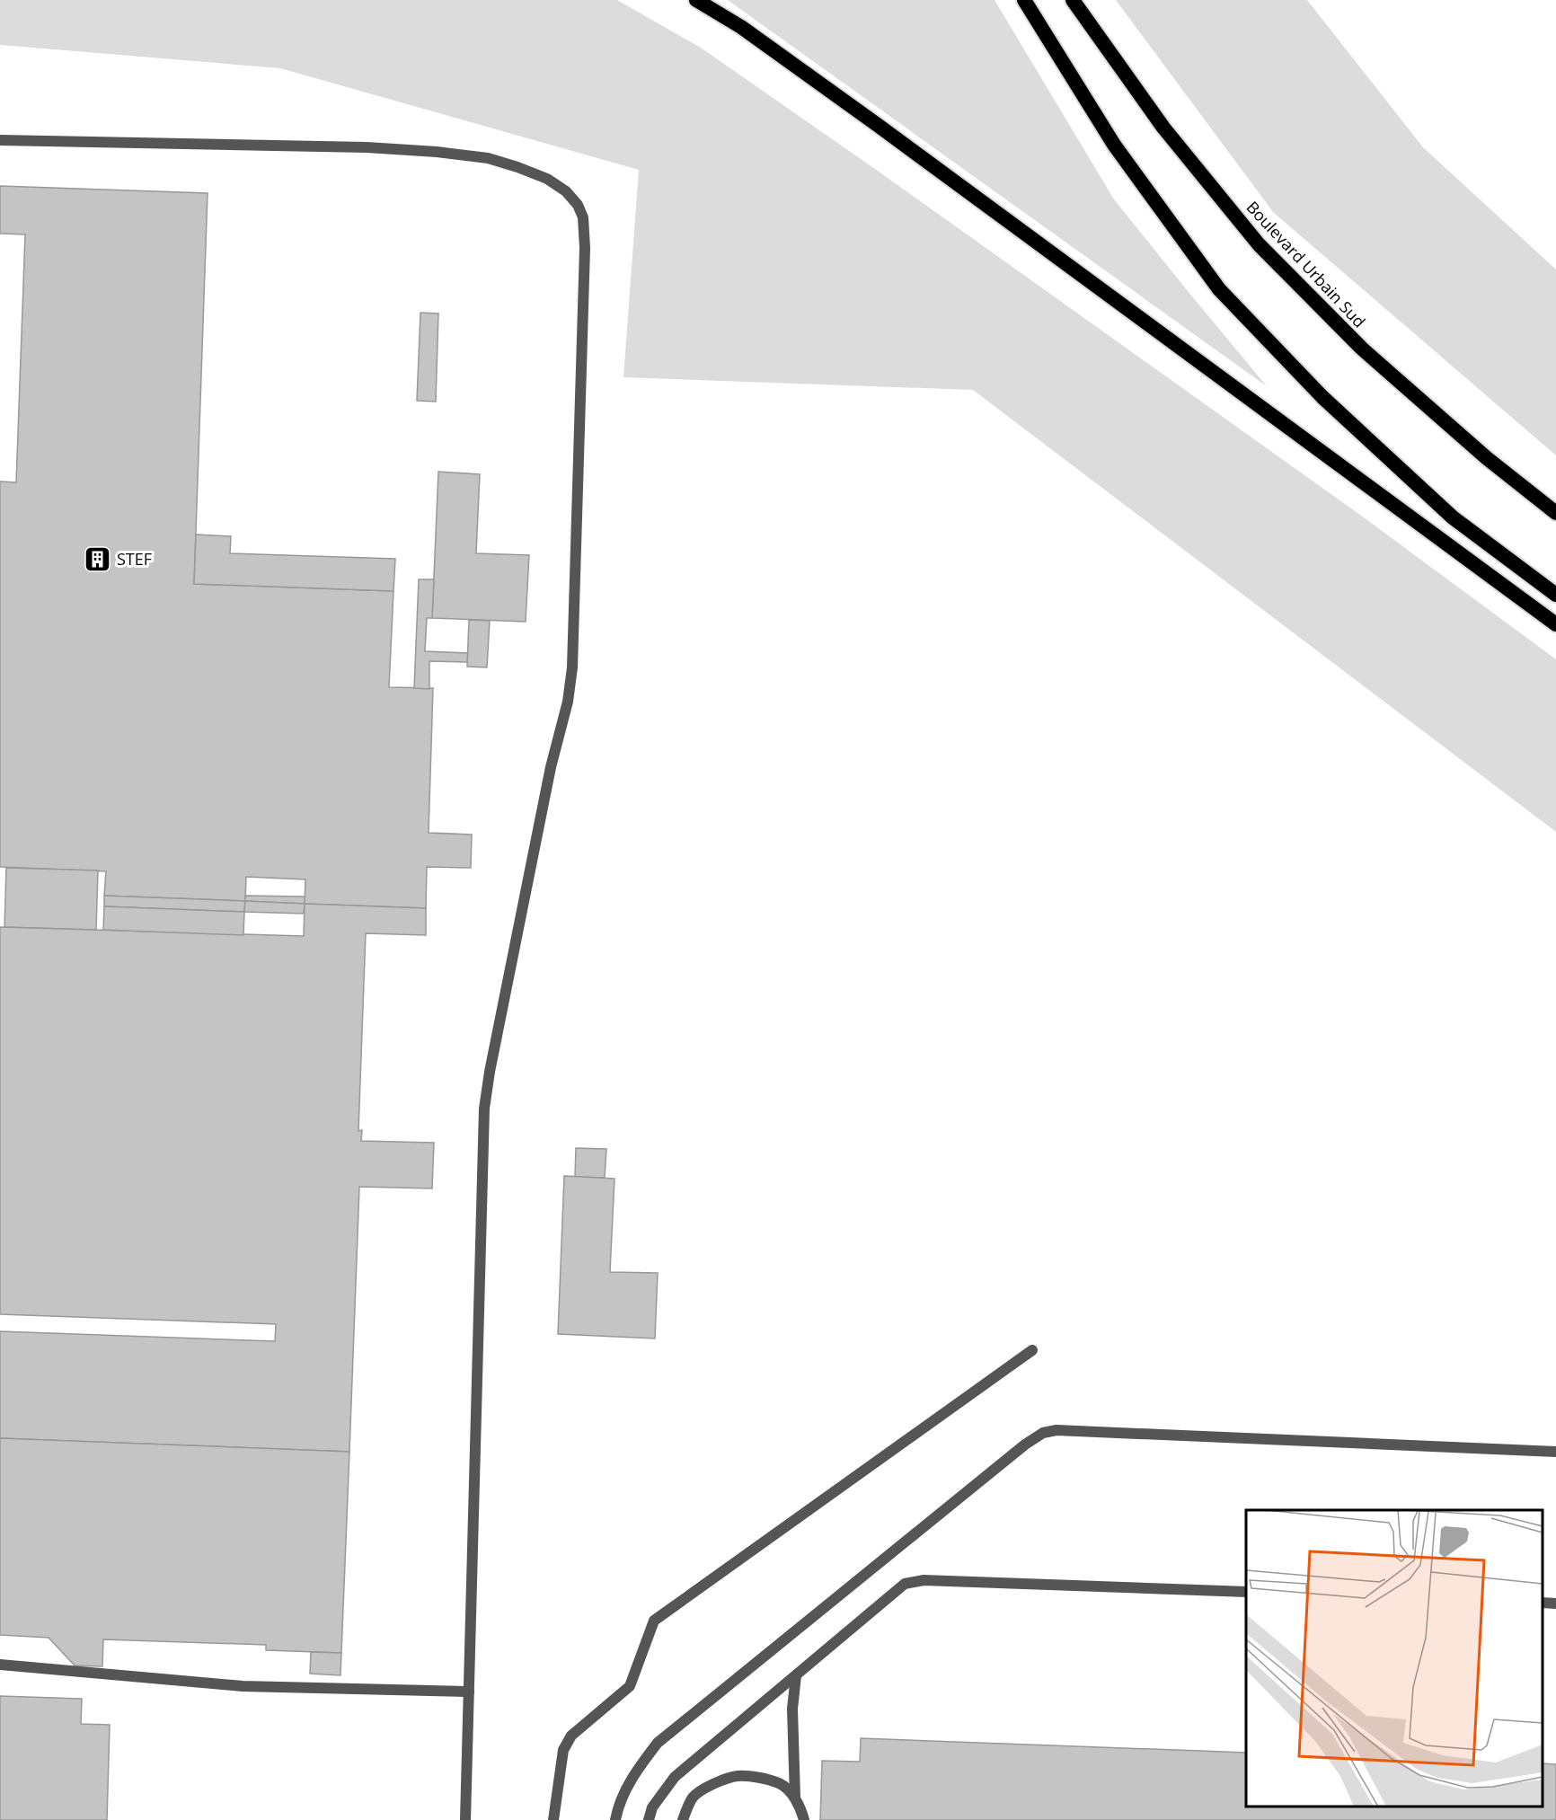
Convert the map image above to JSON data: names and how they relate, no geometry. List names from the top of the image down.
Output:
{
  "streets": {
    "highway": ["Boulevard Urbain Sud"]
  },
  "places": {
    "building": ["STEF"]
  }
}
